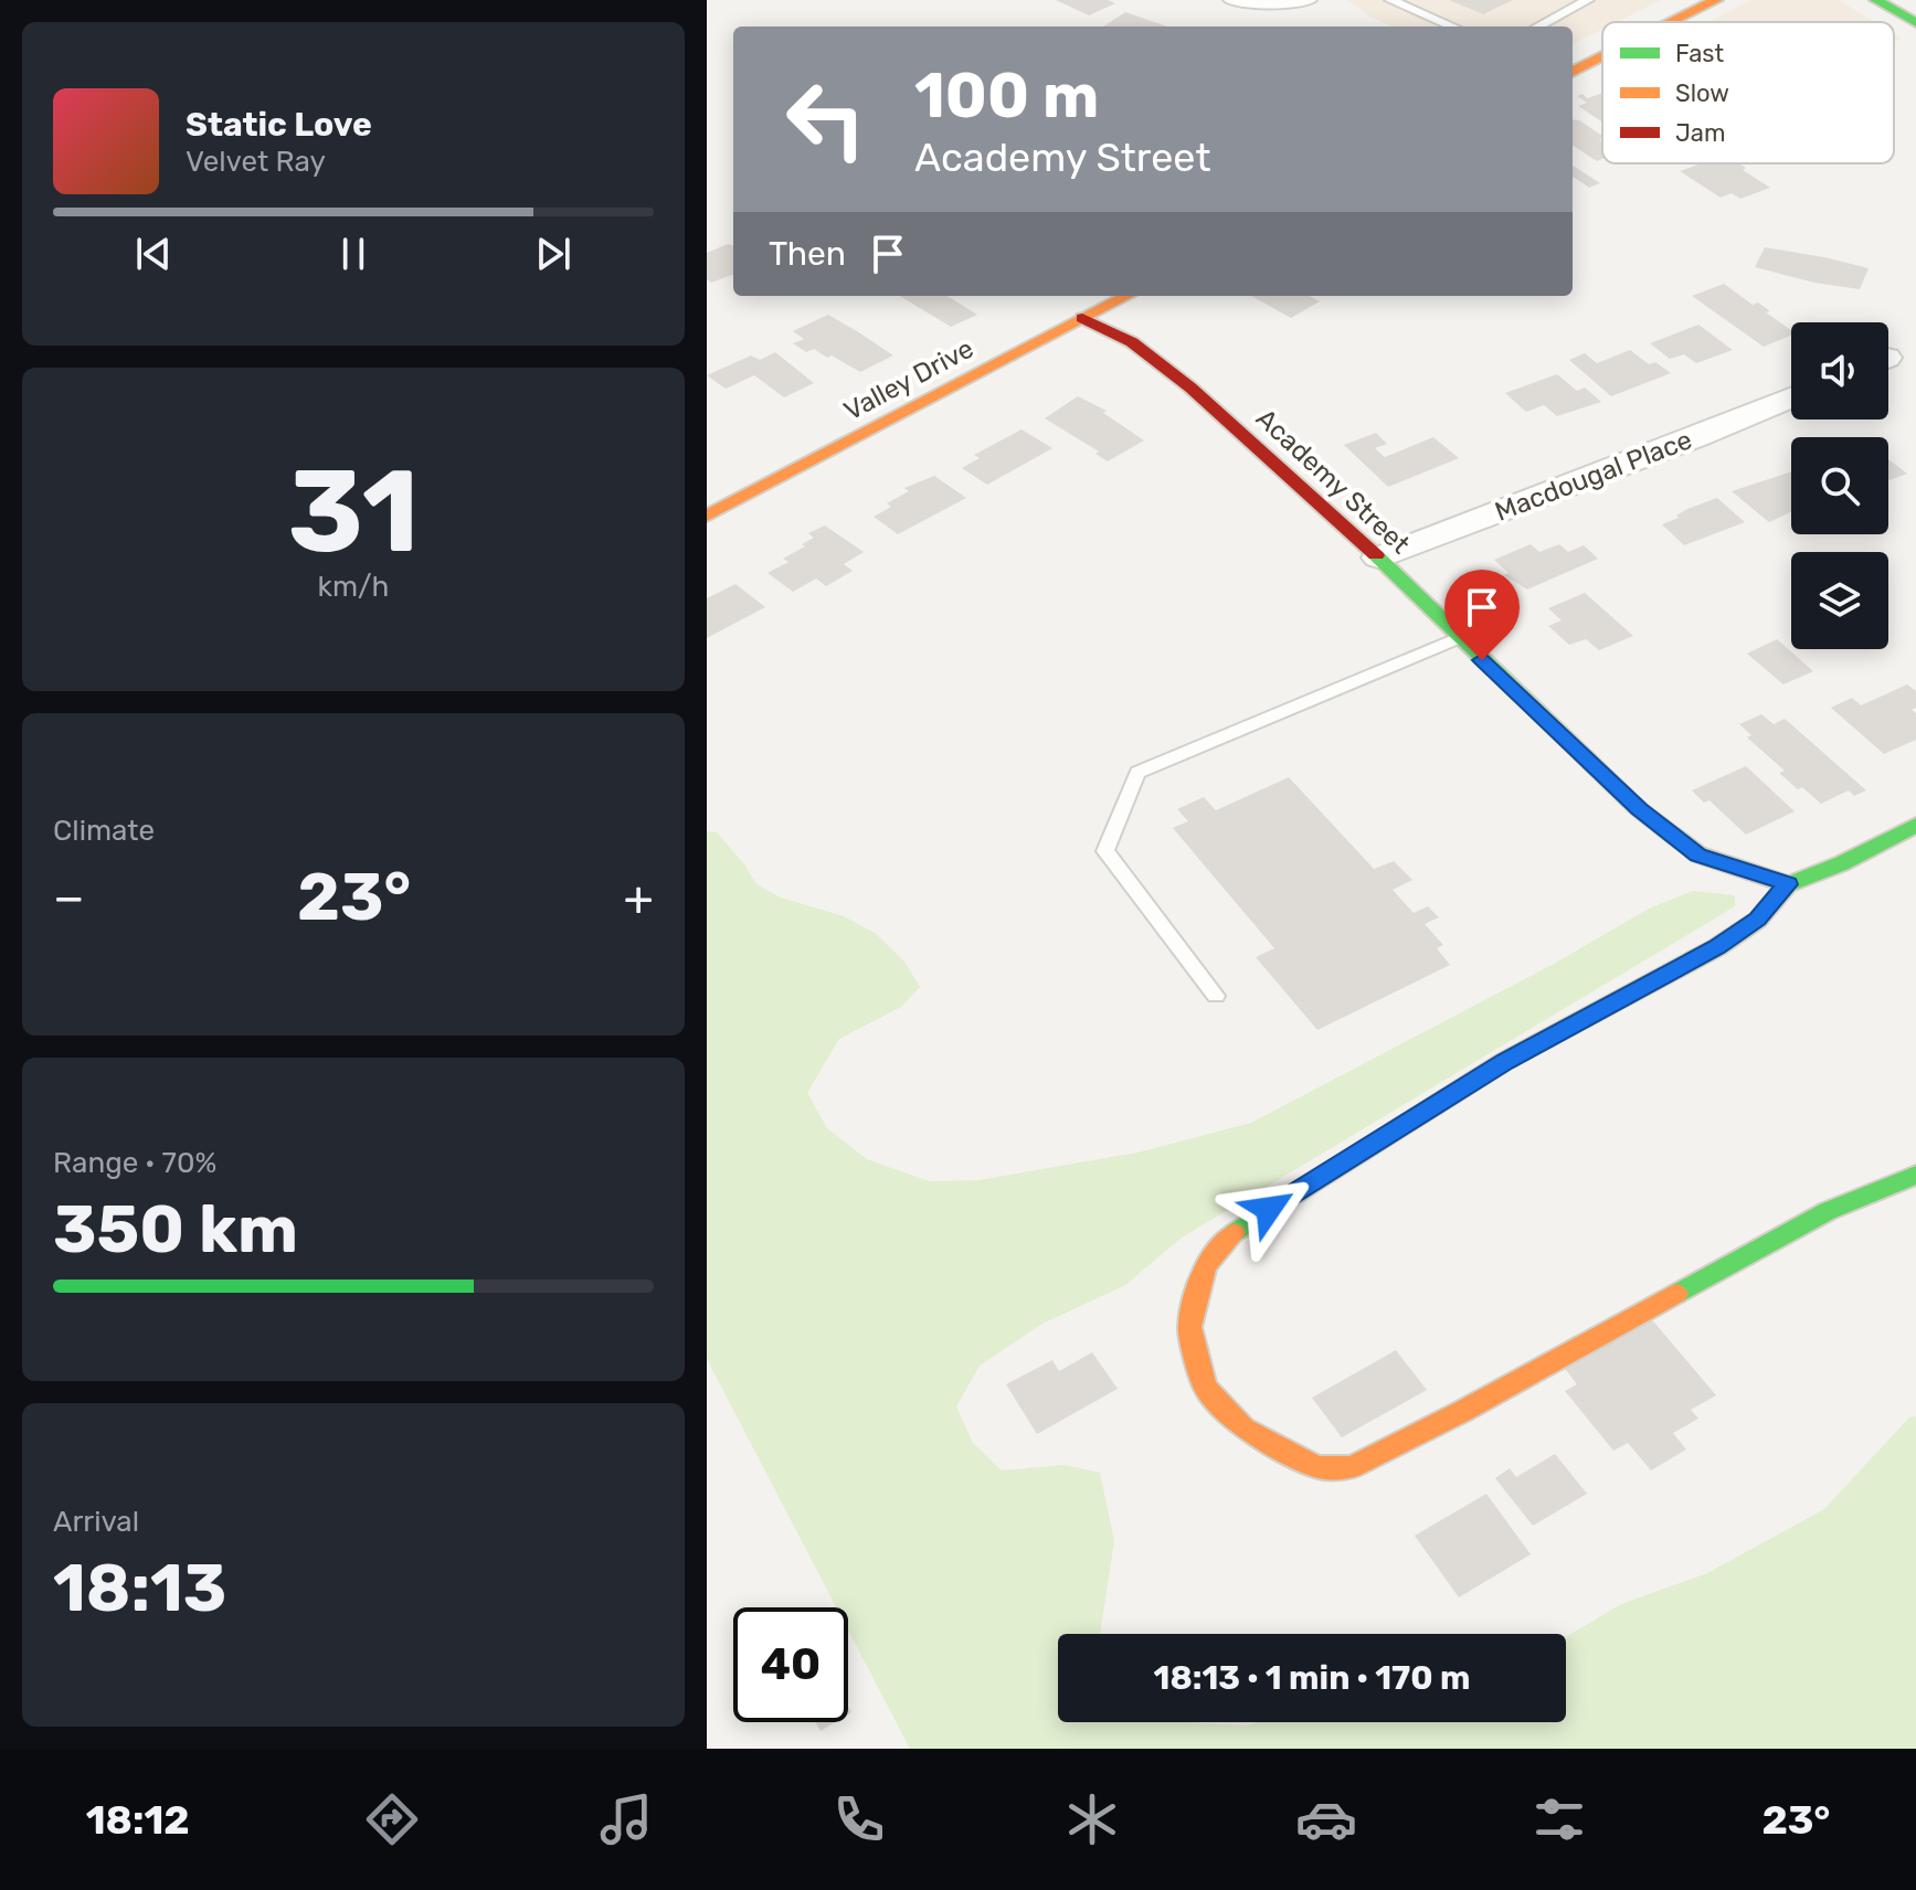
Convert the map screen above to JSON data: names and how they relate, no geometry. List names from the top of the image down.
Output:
{
  "streets": {
    "street": ["Valley Drive", "Macdougal Place", "Academy Street"]
  },
  "crossings": [
    ["Valley Drive", "Academy Street"],
    ["Macdougal Place", "Academy Street"]
  ],
  "legend": ["Fast", "Slow", "Jam"],
  "page": {
    "turn": ["100 m", "Academy Street"],
    "song": ["Static Love", "Velvet Ray"],
    "then": "Then",
    "tile": [
      ["31", "km/h"],
      "Climate",
      ["Range · 70%", "350 km"],
      ["Arrival", "18:13"]
    ],
    "heat": ["−", "23°", "+"],
    "limit": "40",
    "trip": "18:13 · 1 min · 170 m",
    "tabs": ["18:12", "23°"]
  }
}
